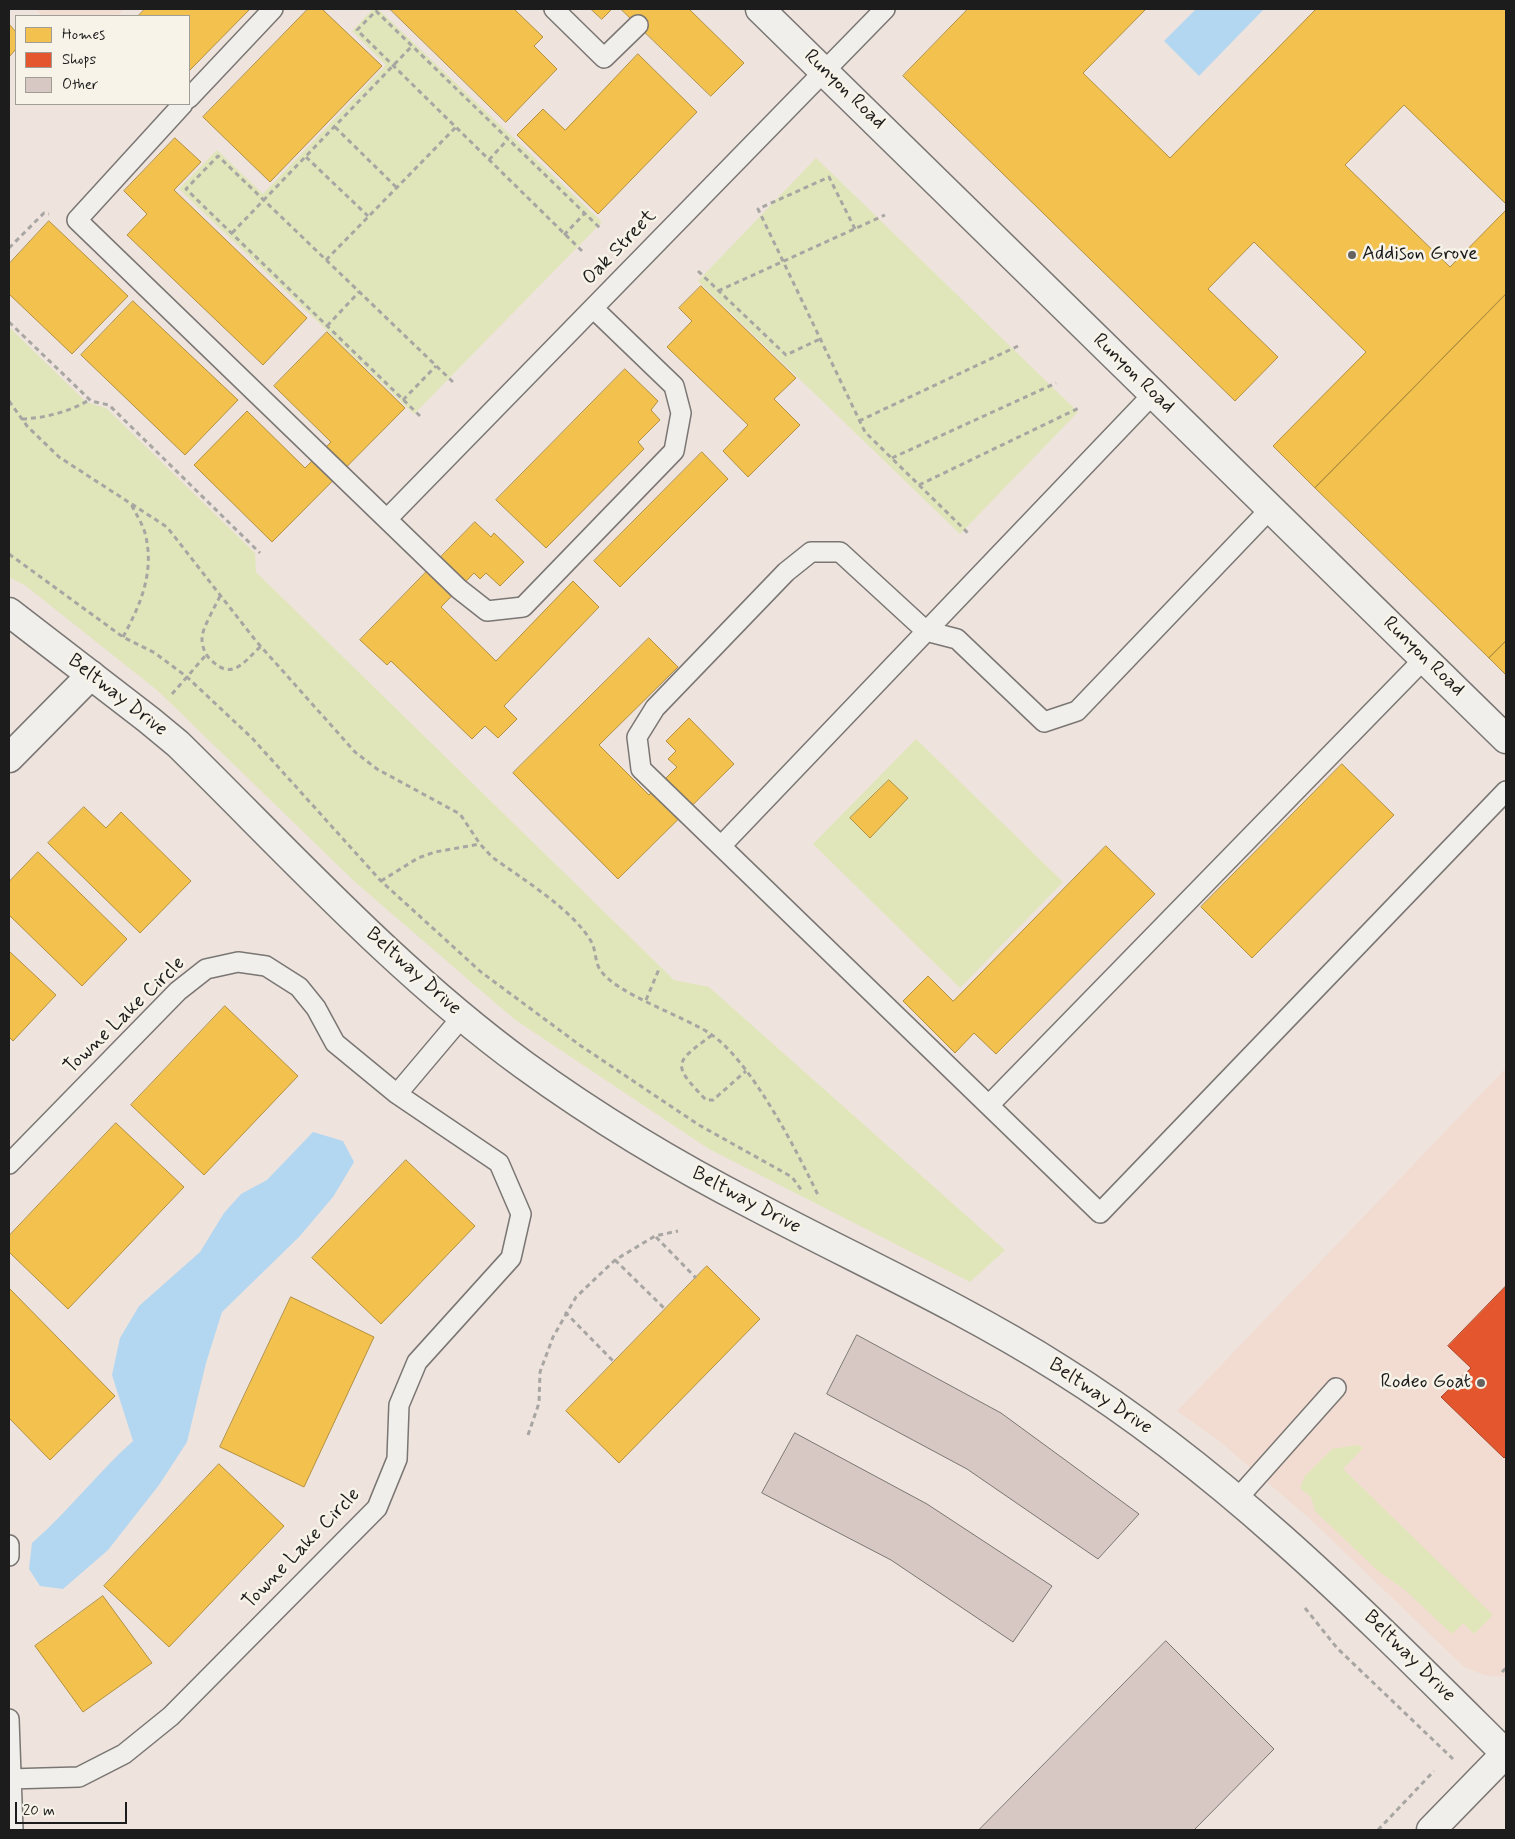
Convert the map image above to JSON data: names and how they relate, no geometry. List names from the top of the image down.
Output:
{
  "streets": {
    "street": ["Runyon Road", "Beltway Drive"],
    "lane": ["Oak Street", "Towne Lake Circle"]
  },
  "crossings": [
    ["Runyon Road", "Oak Street"]
  ],
  "places": ["Addison Grove", "Rodeo Goat"],
  "legend": ["Homes", "Shops", "Other"],
  "scale_bar": "20 m"
}
